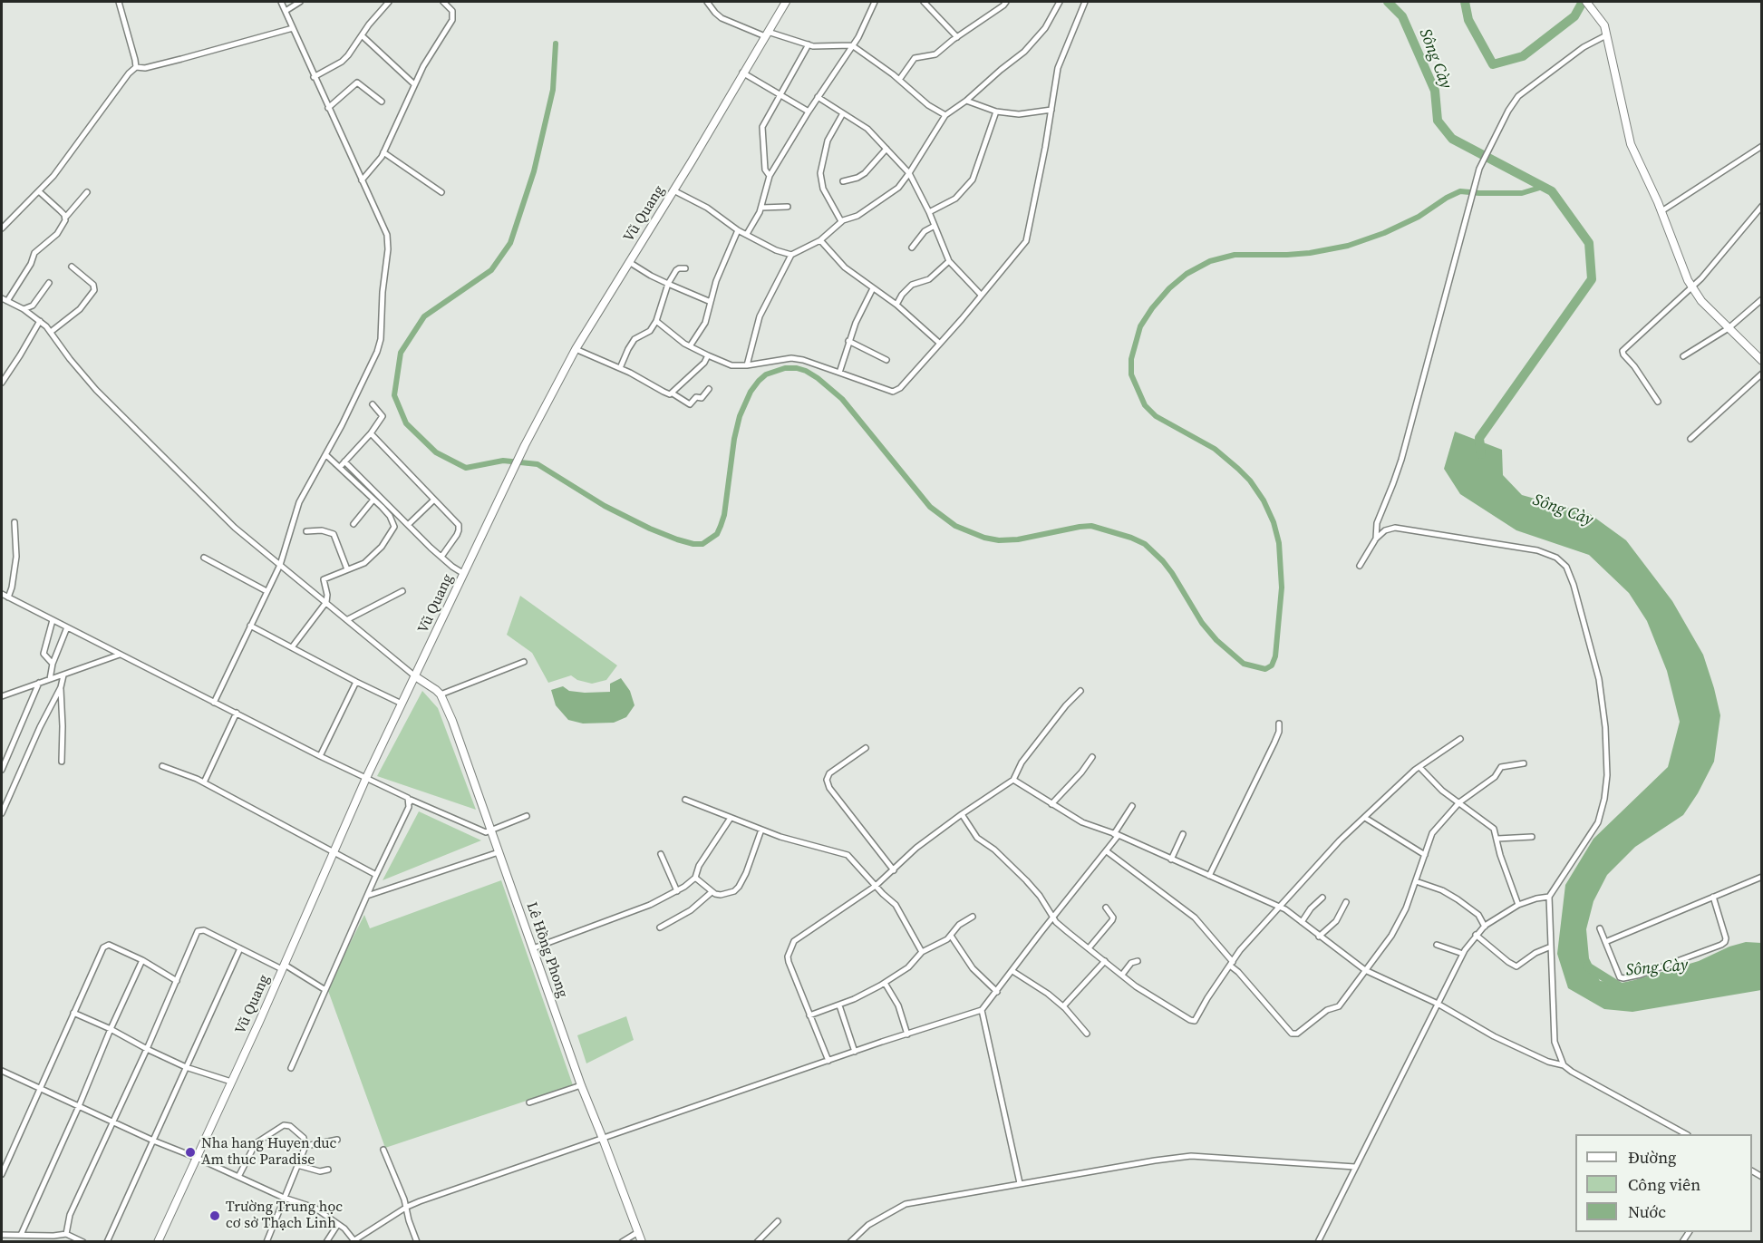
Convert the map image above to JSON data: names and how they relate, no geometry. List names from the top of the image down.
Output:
{
  "streets": {
    "main road": ["Vũ Quang", "Lê Hồng Phong"]
  },
  "crossings": [
    ["Vũ Quang", "Lê Hồng Phong"]
  ],
  "water": ["Sông Cày"],
  "places": ["Nha hang Huyen duc Am thuc Paradise", "Trường Trung học cơ sở Thạch Linh"],
  "legend": ["Đường", "Công viên", "Nước"]
}
